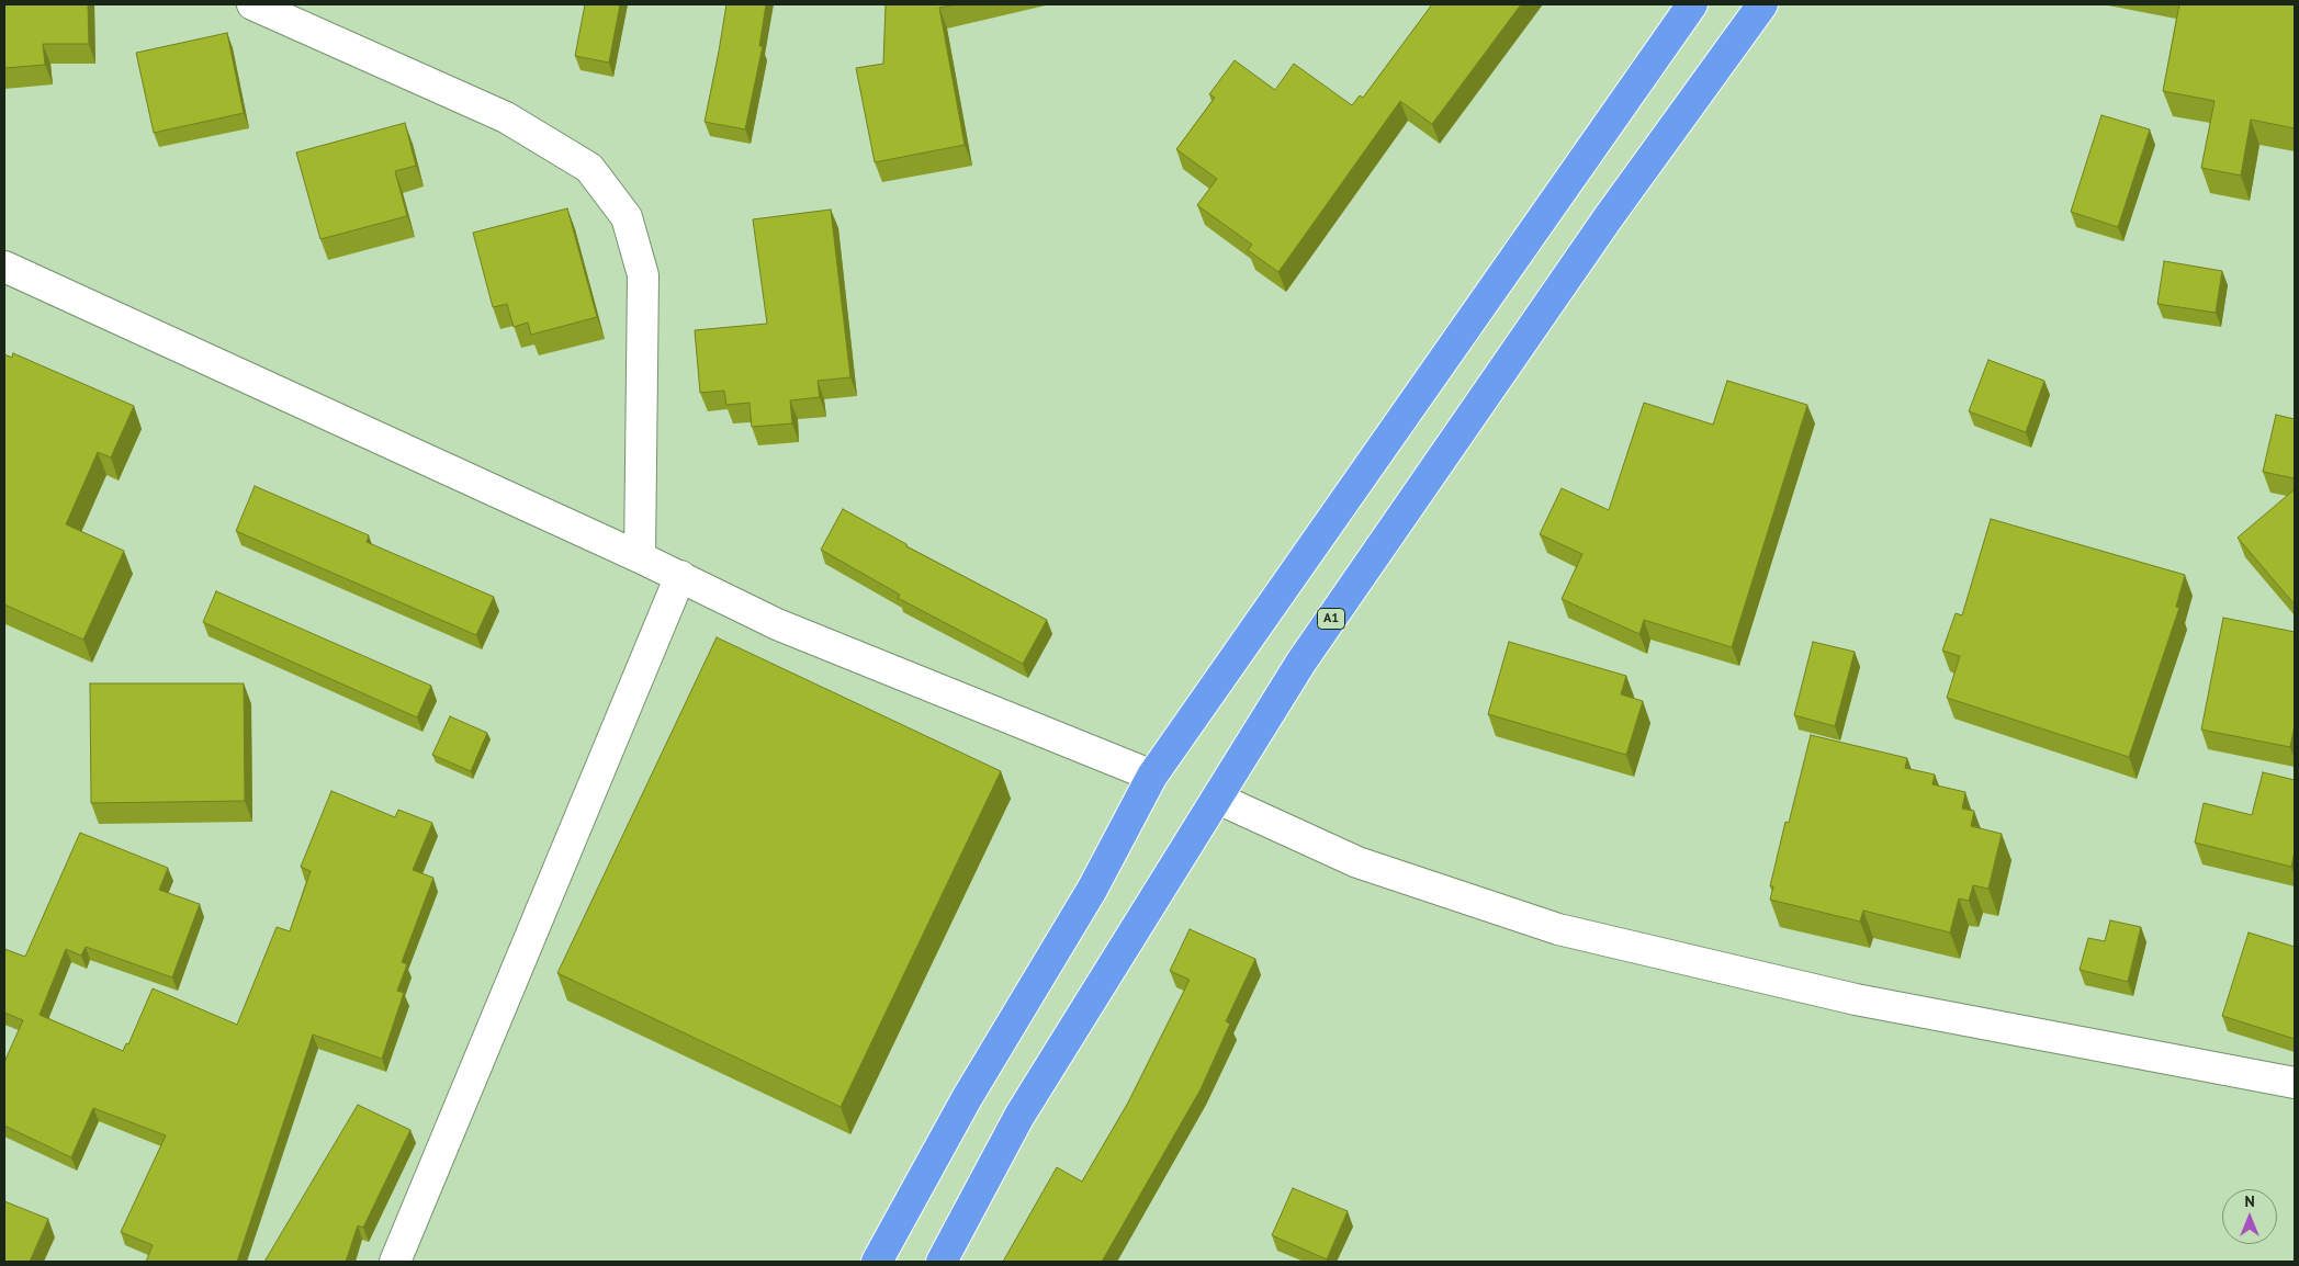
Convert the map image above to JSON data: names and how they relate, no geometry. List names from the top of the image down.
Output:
{
  "streets": {
    "highway": ["A1"]
  },
  "north": "top"
}
